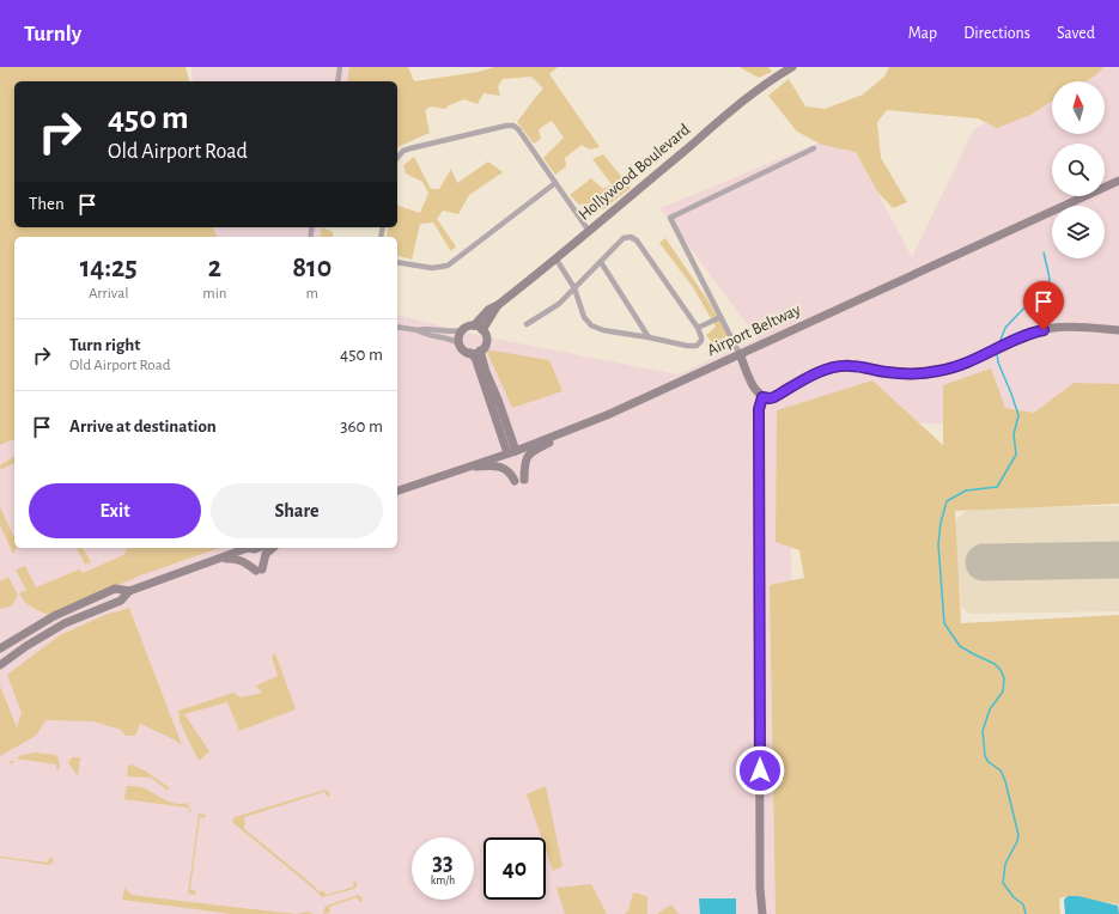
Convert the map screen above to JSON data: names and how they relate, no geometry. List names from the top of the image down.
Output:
{
  "streets": {
    "street": ["Hollywood Boulevard", "Airport Beltway"]
  },
  "north": "top",
  "page": {
    "header": "Turnly",
    "nav": ["Map", "Directions", "Saved"],
    "turn": ["450 m", "Old Airport Road"],
    "then": "Then",
    "eta": [
      "14:25",
      "Arrival",
      "2",
      "min",
      "810",
      "m"
    ],
    "list": [
      {
        "name": "Turn right",
        "note": "Old Airport Road",
        "value": "450 m"
      },
      {
        "name": "Arrive at destination",
        "value": "360 m"
      }
    ],
    "buttons": ["Exit", "Share"],
    "speed": "33 km/h",
    "limit": "40"
  }
}
